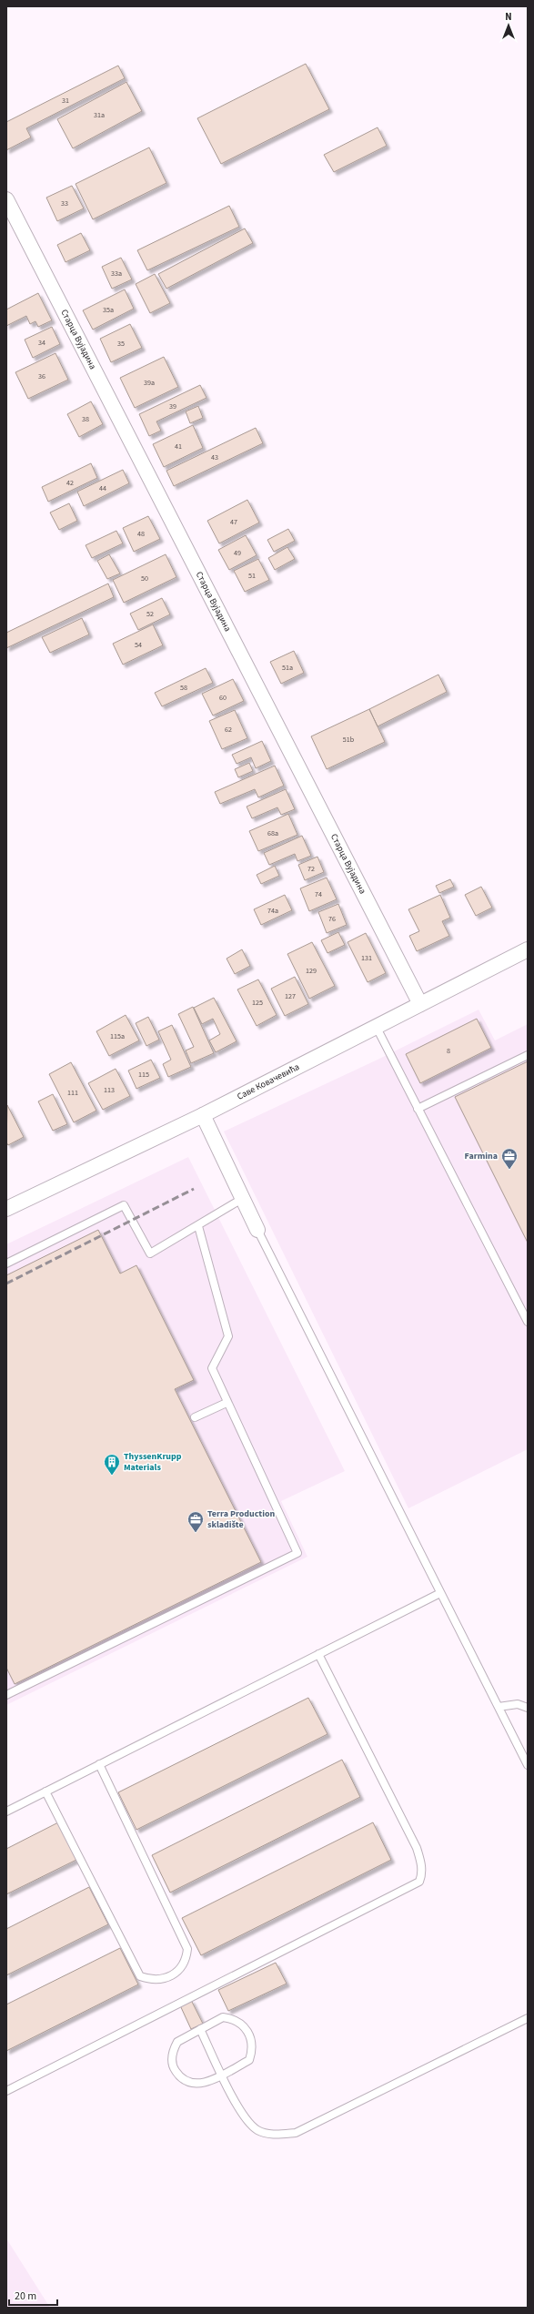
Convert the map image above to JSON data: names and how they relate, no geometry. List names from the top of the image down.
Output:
{
  "streets": {
    "street": ["Старца Вујадина", "Саве Ковачевића"]
  },
  "crossings": [
    ["Старца Вујадина", "Саве Ковачевића"]
  ],
  "places": {
    "office": ["Farmina", "Terra Production skladište"],
    "building": ["ThyssenKrupp Materials"]
  },
  "house_numbers": [
    "31",
    "31a",
    "33",
    "33a",
    "35a",
    "34",
    "35",
    "36",
    "39a",
    "39",
    "38",
    "41",
    "43",
    "42",
    "44",
    "47",
    "48",
    "49",
    "51",
    "50",
    "52",
    "54",
    "51a",
    "58",
    "60",
    "62",
    "51b",
    "68a",
    "72",
    "74",
    "74a",
    "76",
    "131",
    "129",
    "127",
    "125",
    "115a",
    "8",
    "115",
    "113",
    "111"
  ],
  "scale_bar": "20 m",
  "north": "top"
}
